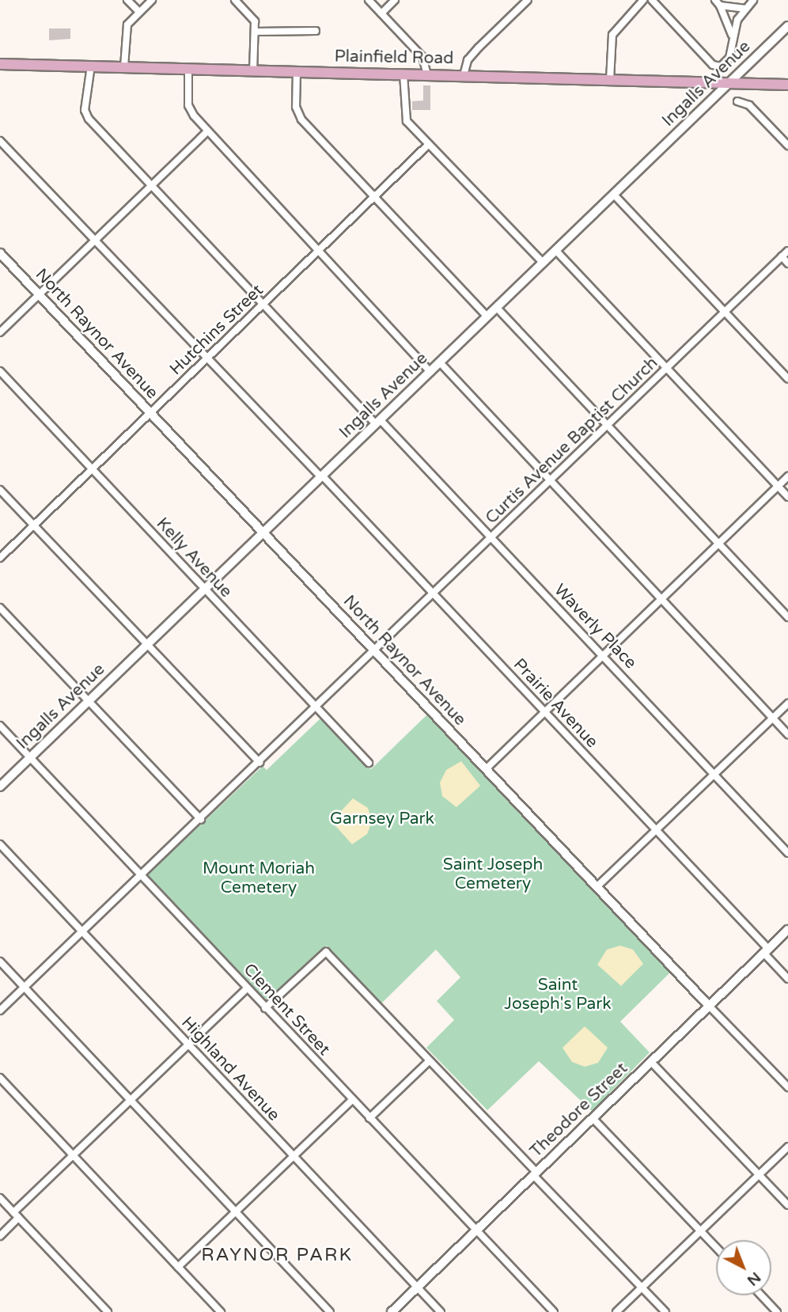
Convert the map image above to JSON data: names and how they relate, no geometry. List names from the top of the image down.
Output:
{
  "streets": {
    "main road": ["Plainfield Road", "North Raynor Avenue", "Theodore Street"],
    "street": [
      "Ingalls Avenue",
      "Hutchins Street",
      "Curtis Avenue Baptist Church",
      "Kelly Avenue",
      "Waverly Place",
      "Prairie Avenue",
      "Clement Street",
      "Highland Avenue"
    ]
  },
  "crossings": [
    ["Plainfield Road", "Ingalls Avenue"],
    ["Plainfield Road", "Waverly Place"],
    ["Ingalls Avenue", "North Raynor Avenue"],
    ["Ingalls Avenue", "Kelly Avenue"],
    ["Ingalls Avenue", "Waverly Place"],
    ["Ingalls Avenue", "Prairie Avenue"],
    ["Ingalls Avenue", "Clement Street"],
    ["Hutchins Street", "North Raynor Avenue"],
    ["Hutchins Street", "Kelly Avenue"],
    ["Hutchins Street", "Waverly Place"],
    ["Hutchins Street", "Prairie Avenue"],
    ["North Raynor Avenue", "Curtis Avenue Baptist Church"],
    ["North Raynor Avenue", "Theodore Street"],
    ["Curtis Avenue Baptist Church", "Kelly Avenue"],
    ["Curtis Avenue Baptist Church", "Waverly Place"],
    ["Curtis Avenue Baptist Church", "Prairie Avenue"],
    ["Curtis Avenue Baptist Church", "Clement Street"],
    ["Curtis Avenue Baptist Church", "Highland Avenue"],
    ["Prairie Avenue", "Theodore Street"],
    ["Clement Street", "Theodore Street"],
    ["Highland Avenue", "Theodore Street"]
  ],
  "districts": ["RAYNOR PARK"],
  "parks": [
    "Garnsey Park",
    "Saint Joseph Cemetery",
    "Mount Moriah Cemetery",
    "Saint Joseph's Park"
  ],
  "north": "bottom right"
}
